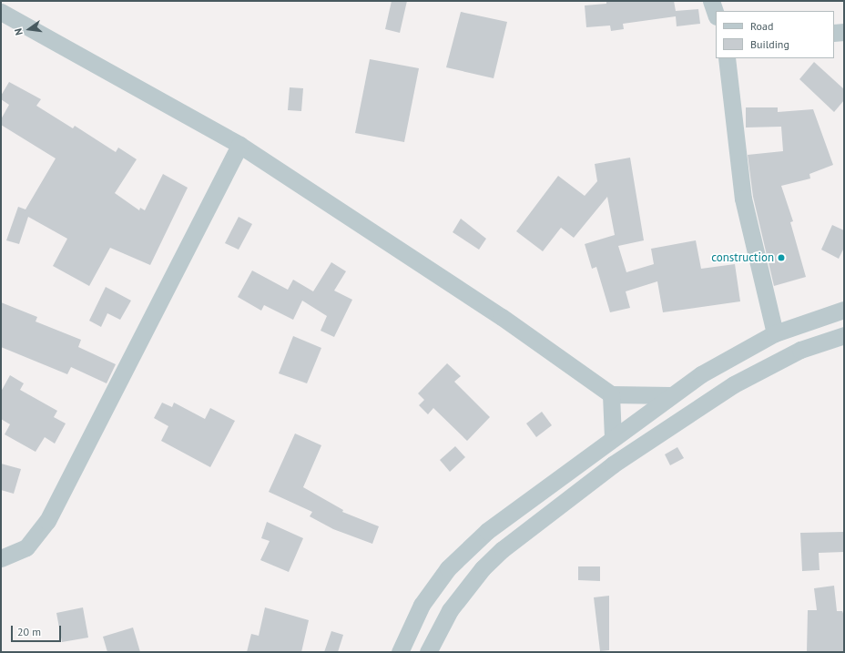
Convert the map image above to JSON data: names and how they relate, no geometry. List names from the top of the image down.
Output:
{
  "places": ["construction"],
  "legend": ["Road", "Building"],
  "scale_bar": "20 m",
  "north": "left"
}
